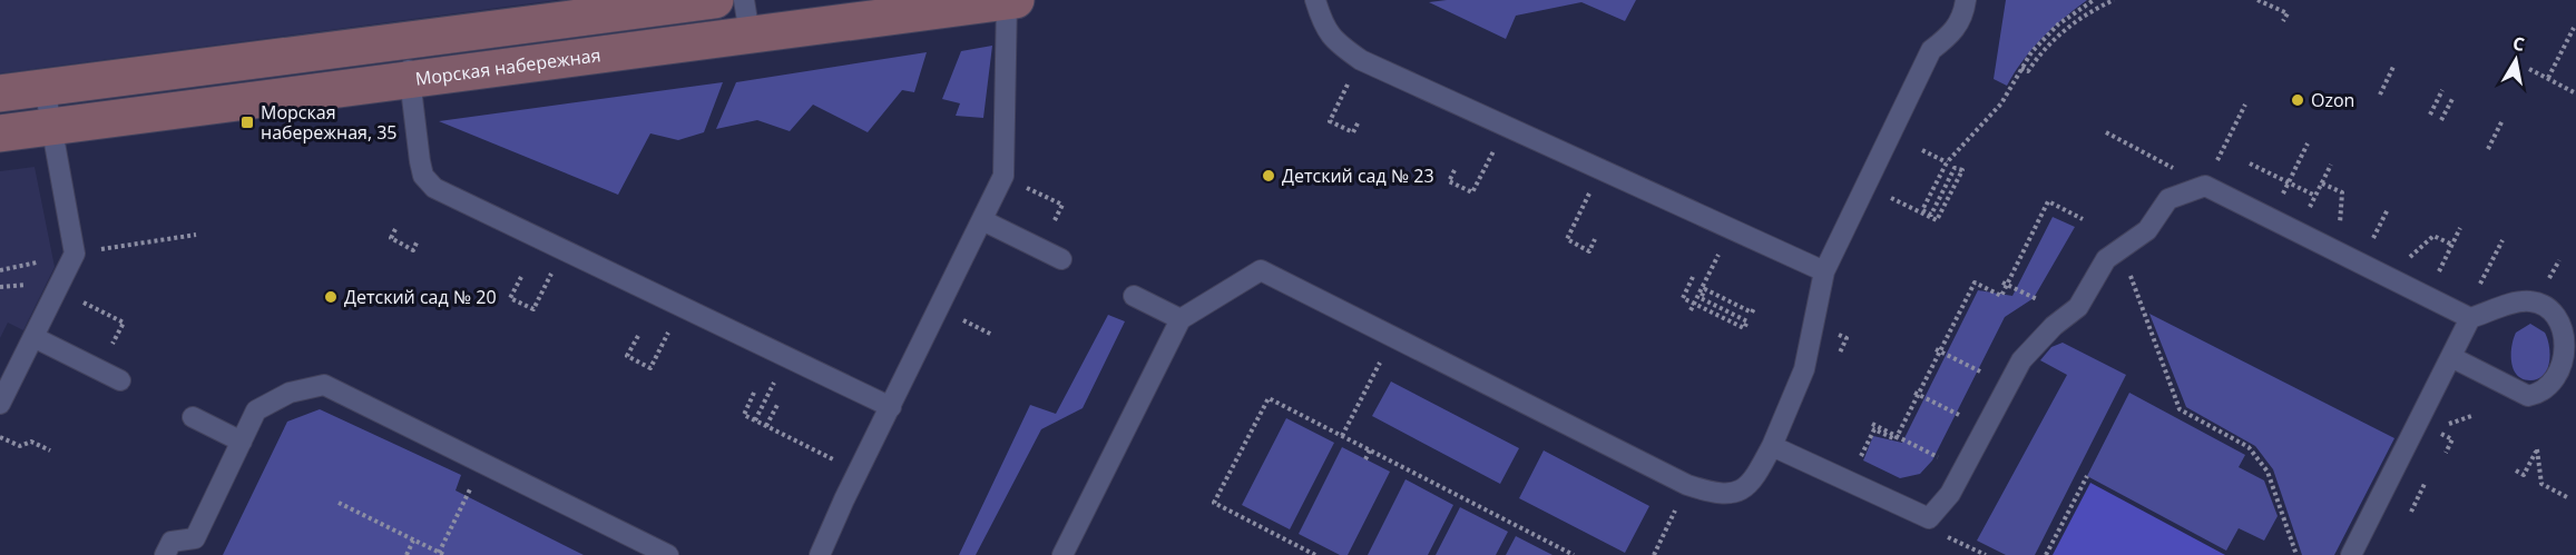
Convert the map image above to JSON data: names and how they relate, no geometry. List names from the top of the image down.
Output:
{
  "streets": {
    "street": ["Морская набережная"]
  },
  "places": {
    "other": ["Ozon", "Детский сад № 23", "Детский сад № 20"],
    "transit": ["Морская набережная, 35"]
  },
  "north": "top"
}
